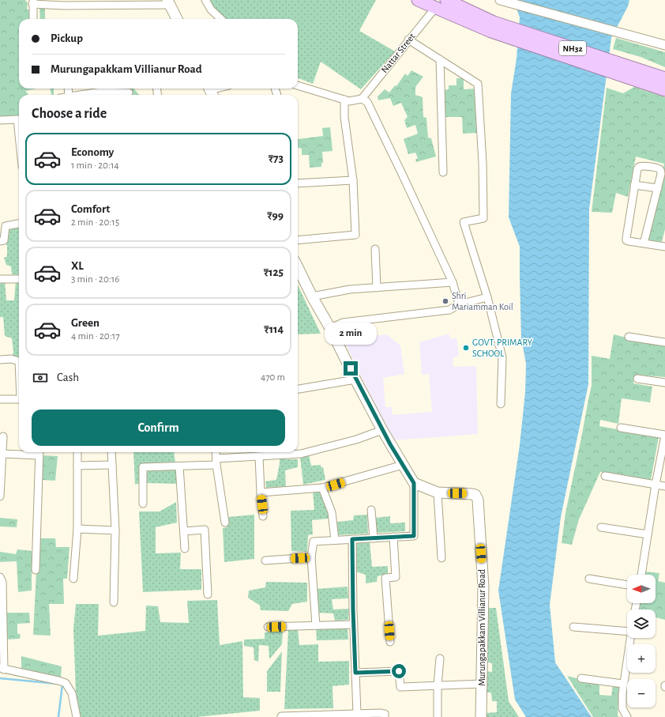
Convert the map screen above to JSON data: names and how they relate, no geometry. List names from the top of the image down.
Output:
{
  "streets": {
    "highway": ["NH32"],
    "main road": ["Murungapakkam Villianur Road"],
    "street": ["Nattar Street"]
  },
  "crossings": [
    ["NH32", "Nattar Street"]
  ],
  "places": ["Shri Mariamman Koil", "GOVT. PRIMARY SCHOOL"],
  "north": "left",
  "page": {
    "banner": ["Pickup", "Murungapakkam Villianur Road"],
    "heading": "Choose a ride",
    "list": [
      {
        "name": "Economy",
        "note": "1 min · 20:14",
        "value": "₹73"
      },
      {
        "name": "Comfort",
        "note": "2 min · 20:15",
        "value": "₹99"
      },
      {
        "name": "XL",
        "note": "3 min · 20:16",
        "value": "₹125"
      },
      {
        "name": "Green",
        "note": "4 min · 20:17",
        "value": "₹114"
      }
    ],
    "bubble": "2 min",
    "pay": ["Cash", "470 m"],
    "buttons": "Confirm",
    "map_buttons": ["+", "−"]
  }
}
